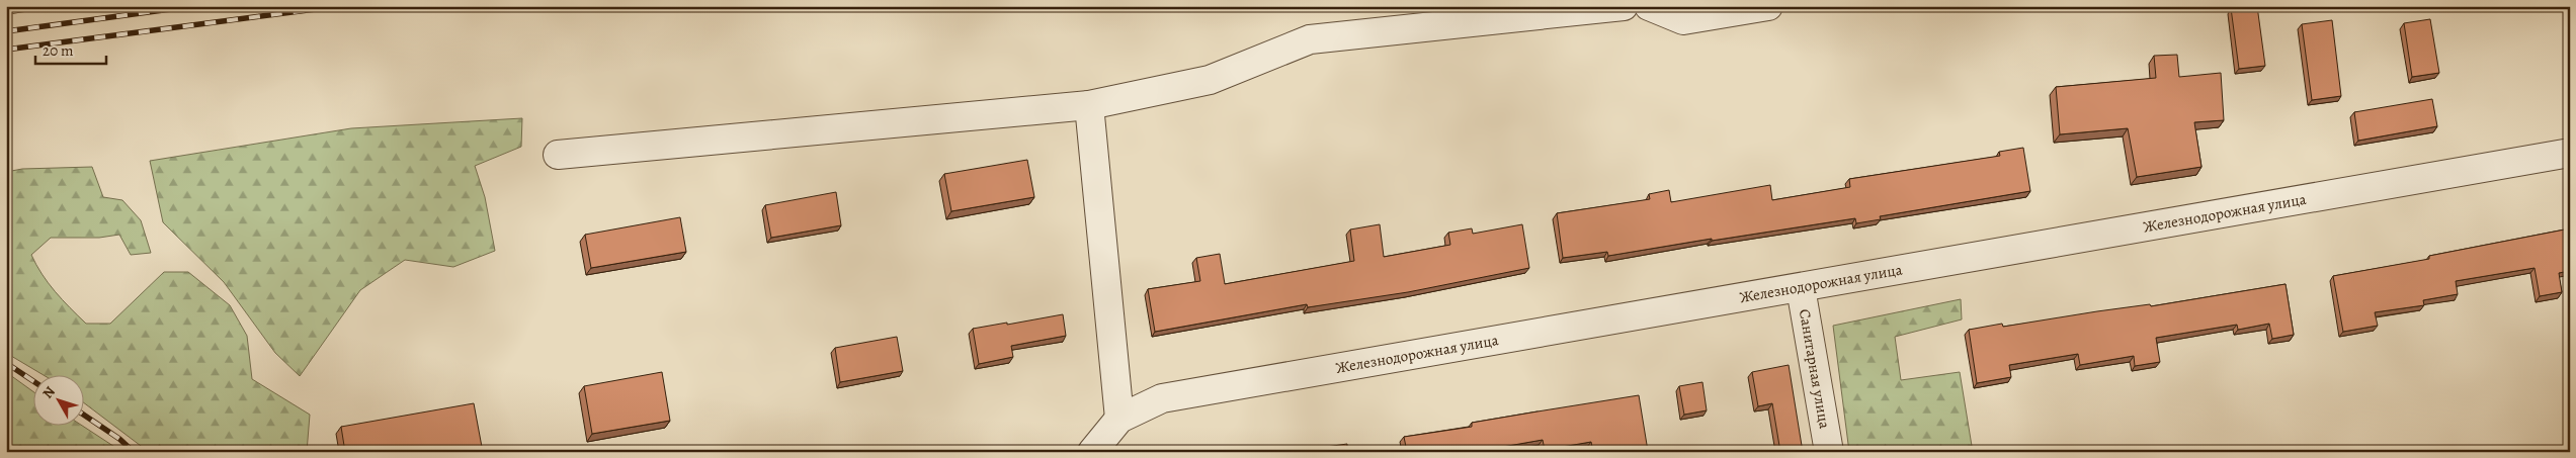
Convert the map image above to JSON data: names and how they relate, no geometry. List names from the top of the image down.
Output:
{
  "streets": {
    "street": ["Железнодорожная улица", "Санитарная улица"]
  },
  "crossings": [
    ["Железнодорожная улица", "Санитарная улица"]
  ],
  "scale_bar": "20 m",
  "north": "top left"
}
